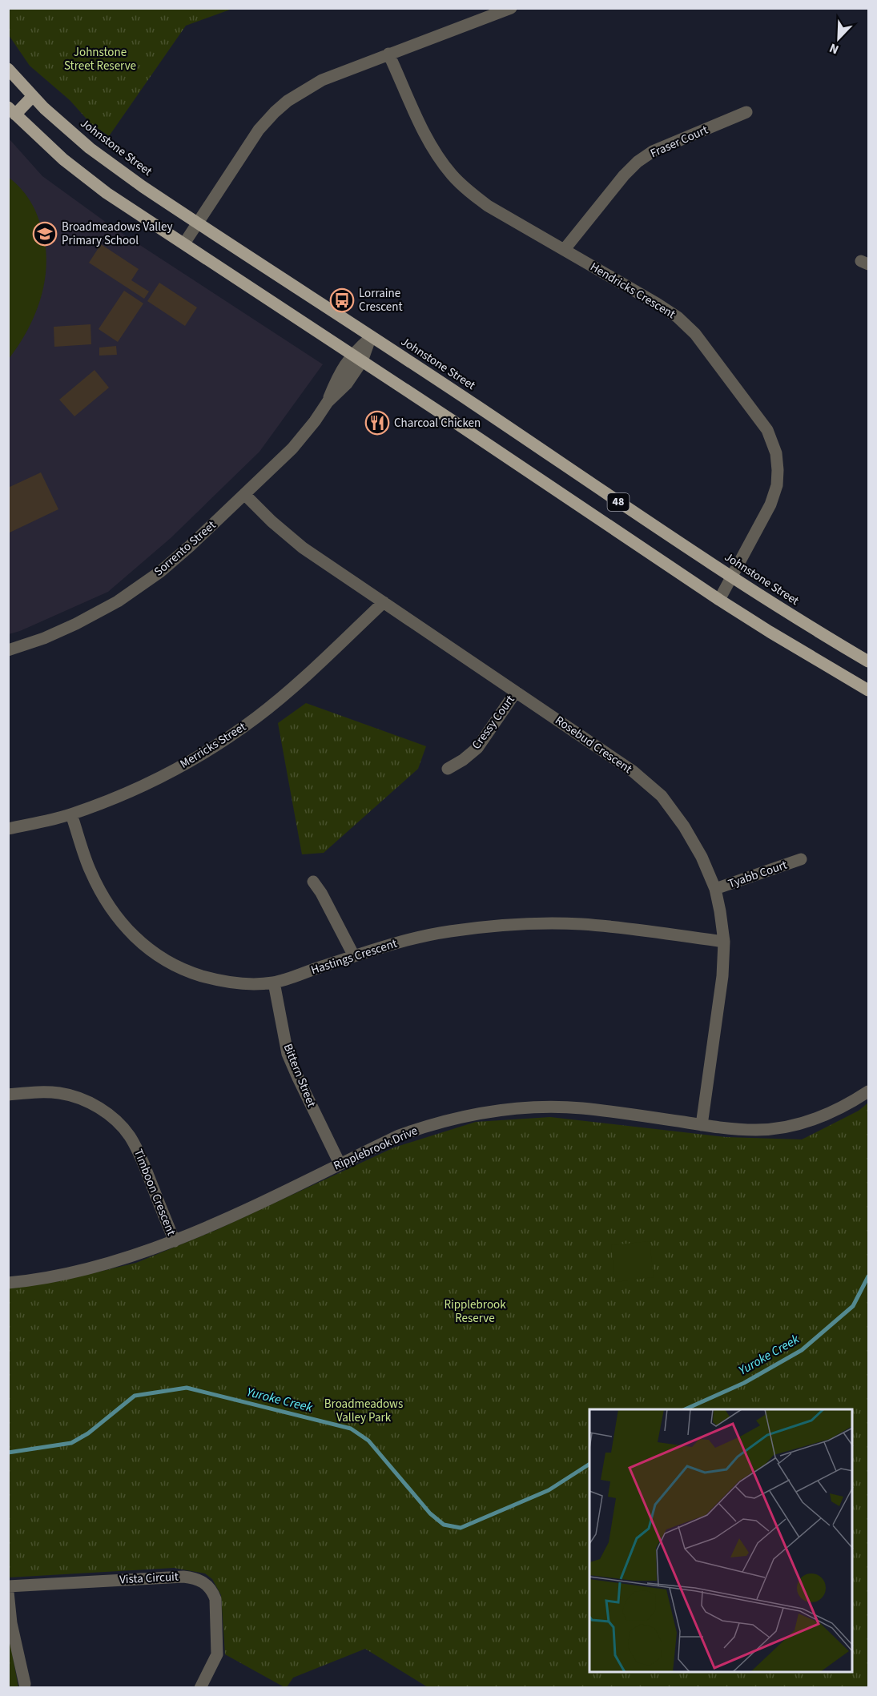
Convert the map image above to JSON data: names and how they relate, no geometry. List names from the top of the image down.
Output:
{
  "streets": {
    "main road": ["Johnstone Street", "48"],
    "street": [
      "Fraser Court",
      "Hendricks Crescent",
      "Sorrento Street",
      "Cressy Court",
      "Rosebud Crescent",
      "Merricks Street",
      "Tyabb Court",
      "Hastings Crescent",
      "Bittern Street",
      "Ripplebrook Drive",
      "Timboon Crescent",
      "Vista Circuit"
    ]
  },
  "crossings": [
    ["Fraser Court", "Hendricks Crescent"],
    ["Johnstone Street", "Hendricks Crescent"],
    ["Johnstone Street", "Sorrento Street"],
    ["Hendricks Crescent", "48"],
    ["48", "Sorrento Street"],
    ["Sorrento Street", "Rosebud Crescent"],
    ["Cressy Court", "Rosebud Crescent"],
    ["Rosebud Crescent", "Merricks Street"],
    ["Rosebud Crescent", "Tyabb Court"],
    ["Rosebud Crescent", "Hastings Crescent"],
    ["Rosebud Crescent", "Ripplebrook Drive"],
    ["Merricks Street", "Hastings Crescent"],
    ["Hastings Crescent", "Bittern Street"],
    ["Bittern Street", "Ripplebrook Drive"],
    ["Ripplebrook Drive", "Timboon Crescent"]
  ],
  "water": ["Yuroke Creek"],
  "parks": ["Johnstone Street Reserve", "Ripplebrook Reserve", "Broadmeadows Valley Park"],
  "places": {
    "school or university": ["Broadmeadows Valley Primary School"],
    "bus stop": ["Lorraine Crescent"],
    "restaurant": ["Charcoal Chicken"]
  },
  "north": "bottom left"
}
